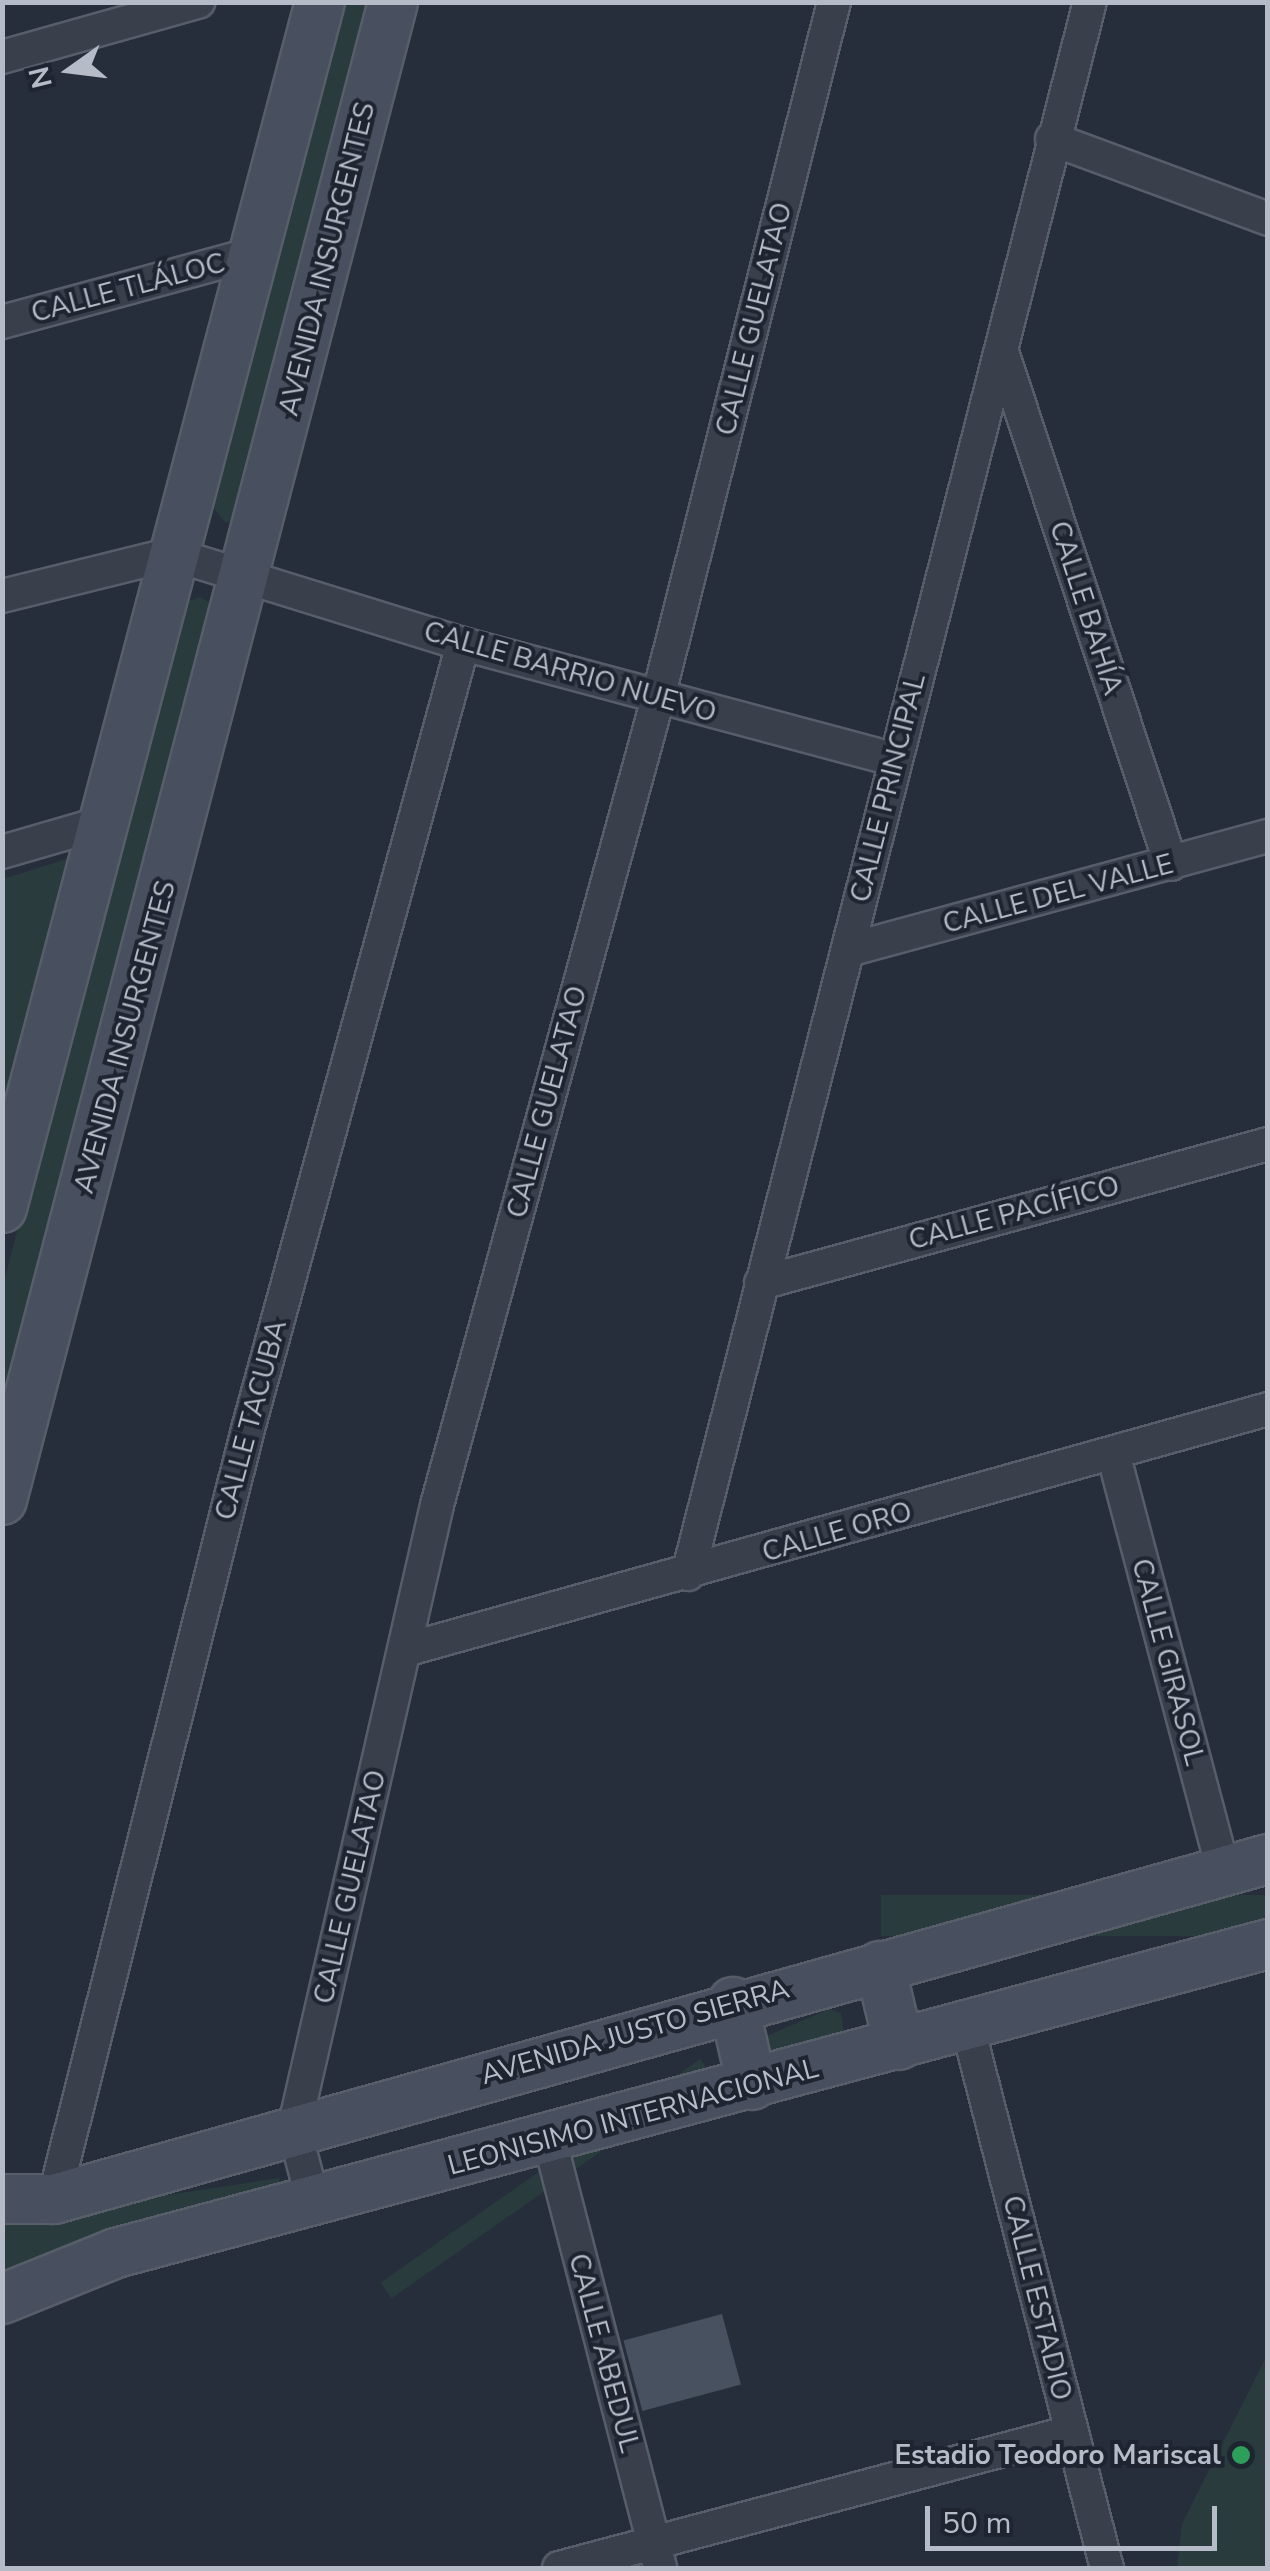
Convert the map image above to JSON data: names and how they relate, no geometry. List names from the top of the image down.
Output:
{
  "streets": {
    "street": [
      "AVENIDA INSURGENTES",
      "CALLE TLÁLOC",
      "CALLE GUELATAO",
      "CALLE BAHÍA",
      "CALLE BARRIO NUEVO",
      "CALLE PRINCIPAL",
      "CALLE DEL VALLE",
      "CALLE PACÍFICO",
      "CALLE TACUBA",
      "CALLE ORO",
      "CALLE GIRASOL",
      "AVENIDA JUSTO SIERRA",
      "LEONISIMO INTERNACIONAL",
      "CALLE ESTADIO",
      "CALLE ABEDUL"
    ]
  },
  "crossings": [
    ["AVENIDA INSURGENTES", "CALLE BARRIO NUEVO"],
    ["CALLE GUELATAO", "CALLE BARRIO NUEVO"],
    ["CALLE GUELATAO", "CALLE ORO"],
    ["CALLE GUELATAO", "AVENIDA JUSTO SIERRA"],
    ["CALLE GUELATAO", "LEONISIMO INTERNACIONAL"],
    ["CALLE BAHÍA", "CALLE PRINCIPAL"],
    ["CALLE BAHÍA", "CALLE DEL VALLE"],
    ["CALLE BARRIO NUEVO", "CALLE PRINCIPAL"],
    ["CALLE BARRIO NUEVO", "CALLE TACUBA"],
    ["CALLE PRINCIPAL", "CALLE DEL VALLE"],
    ["CALLE PRINCIPAL", "CALLE PACÍFICO"],
    ["CALLE PRINCIPAL", "CALLE ORO"],
    ["CALLE TACUBA", "AVENIDA JUSTO SIERRA"],
    ["CALLE ORO", "CALLE GIRASOL"],
    ["CALLE GIRASOL", "AVENIDA JUSTO SIERRA"],
    ["LEONISIMO INTERNACIONAL", "CALLE ESTADIO"],
    ["LEONISIMO INTERNACIONAL", "CALLE ABEDUL"]
  ],
  "places": ["Estadio Teodoro Mariscal"],
  "scale_bar": "50 m",
  "north": "left"
}
